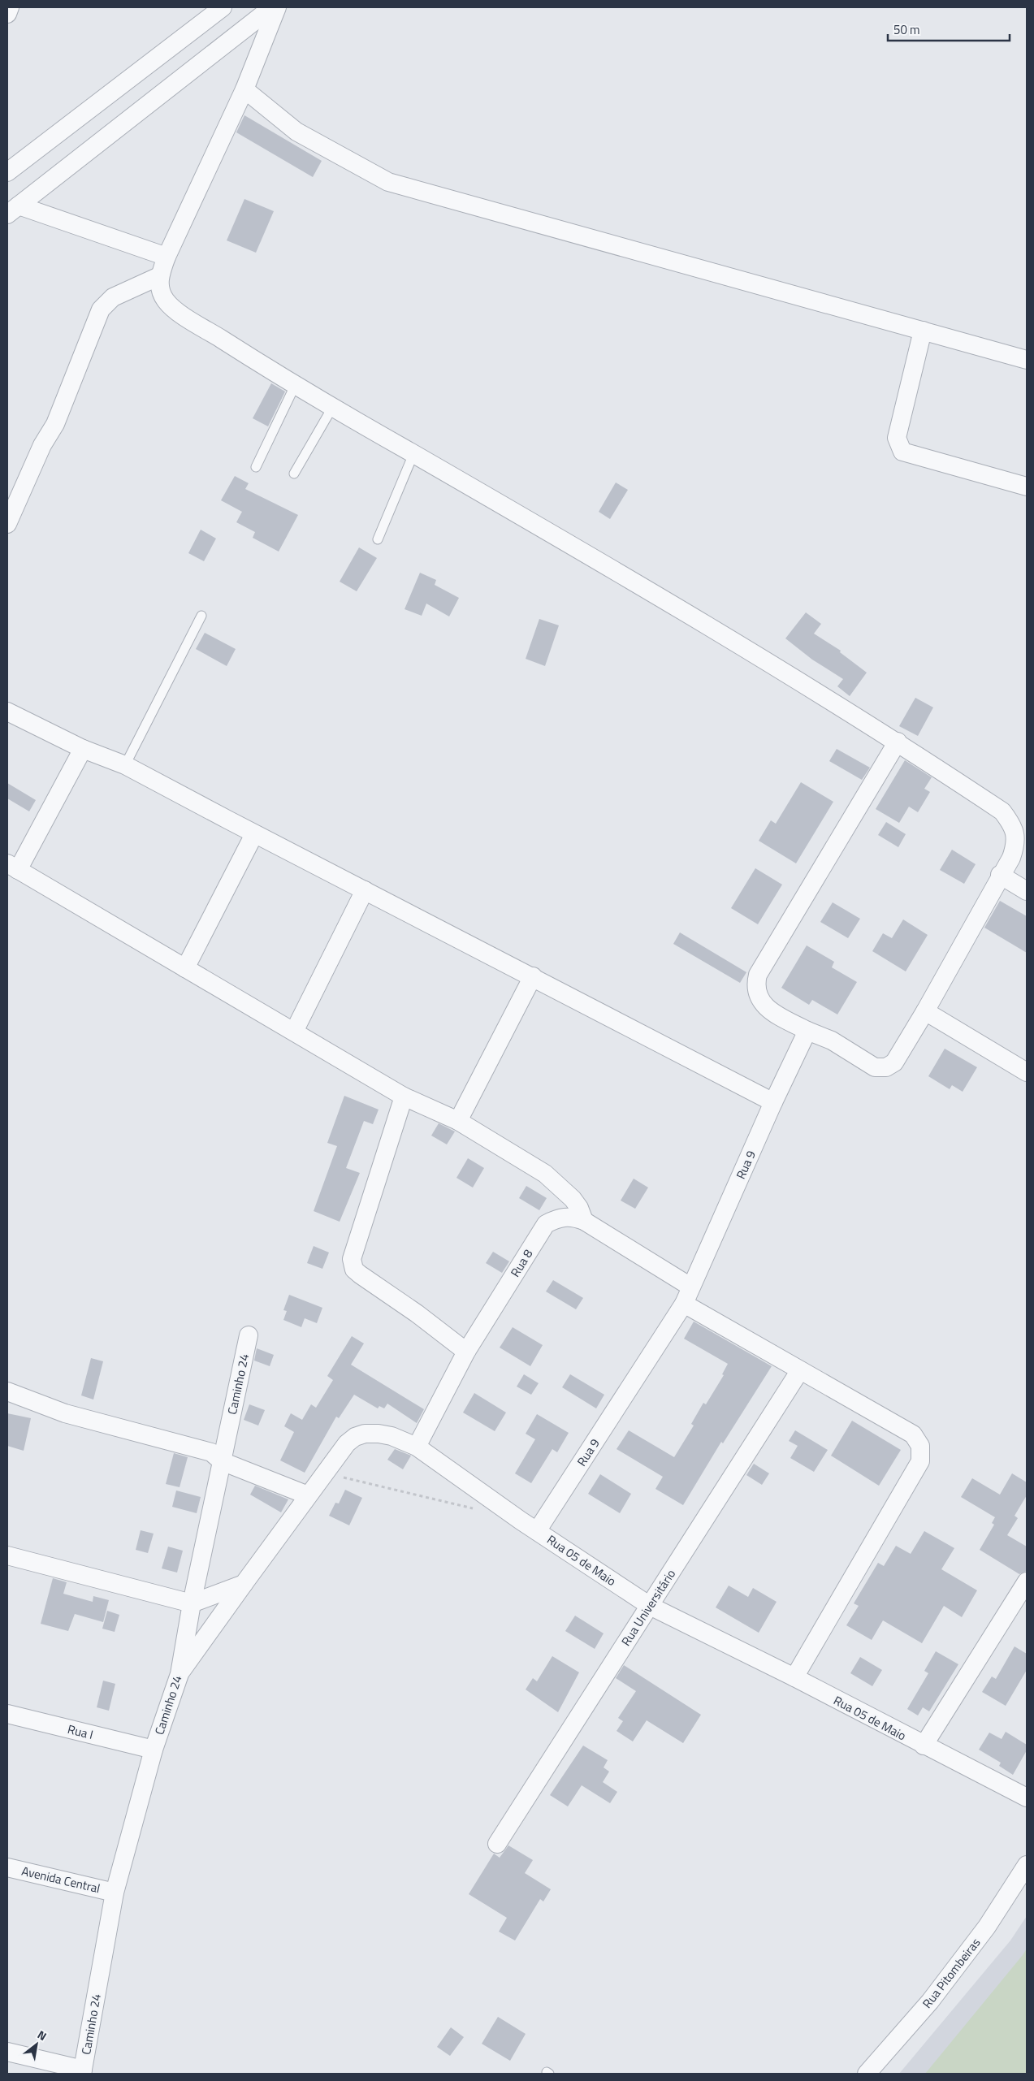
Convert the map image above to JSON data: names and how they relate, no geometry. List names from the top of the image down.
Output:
{
  "streets": {
    "street": [
      "Rua 9",
      "Rua 8",
      "Caminho 24",
      "Rua 05 de Maio",
      "Rua Universitário",
      "Rua I",
      "Avenida Central",
      "Rua Pitombeiras"
    ]
  },
  "crossings": [
    ["Rua 9", "Rua 05 de Maio"],
    ["Rua 8", "Rua 05 de Maio"],
    ["Caminho 24", "Rua 05 de Maio"],
    ["Caminho 24", "Rua I"],
    ["Caminho 24", "Avenida Central"],
    ["Rua 05 de Maio", "Rua Universitário"]
  ],
  "scale_bar": "50 m",
  "north": "top right"
}
